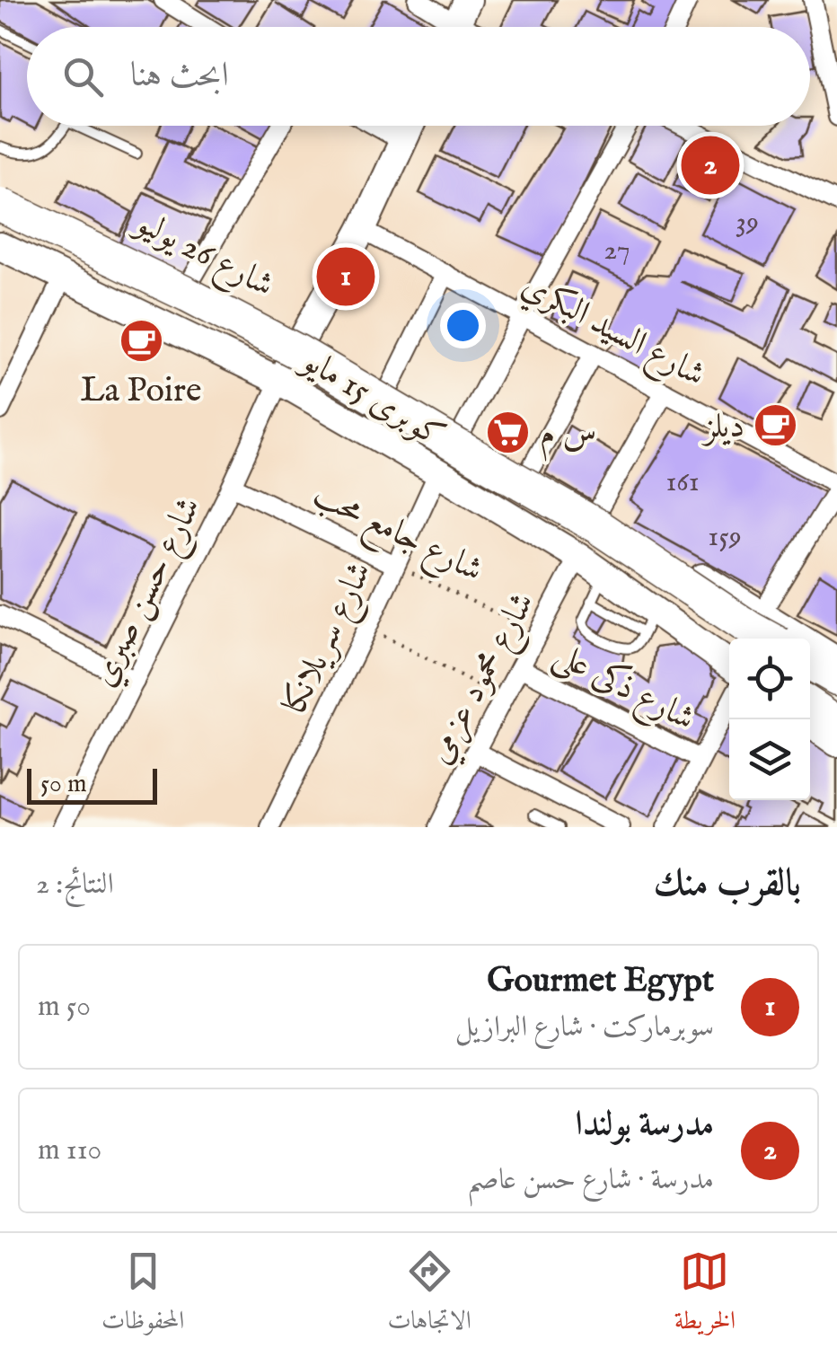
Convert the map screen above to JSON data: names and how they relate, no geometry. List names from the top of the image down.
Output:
{
  "streets": {
    "highway": ["كوبرى 15 مايو"],
    "street": [
      "شارع 26 يوليو",
      "شارع السيد البكري",
      "شارع جامع محب",
      "شارع حسن صبري",
      "شارع سريلانكا",
      "شارع محمود عزمي",
      "شارع ذكى على"
    ]
  },
  "crossings": [
    ["شارع جامع محب", "شارع حسن صبري"],
    ["شارع جامع محب", "شارع سريلانكا"],
    ["شارع جامع محب", "شارع محمود عزمي"],
    ["شارع محمود عزمي", "شارع ذكى على"]
  ],
  "places": {
    "cafe": ["La Poire", "ديلز"],
    "supermarket": ["س م"]
  },
  "house_numbers": [
    "39",
    "27",
    "161",
    "159"
  ],
  "scale_bar": "50 m",
  "page": {
    "search": "ابحث هنا",
    "pins": ["2", "1"],
    "scale": "50 m",
    "heading": ["بالقرب منك", "النتائج: 2"],
    "list": [
      {
        "mark": "1",
        "name": "Gourmet Egypt",
        "note": "سوبرماركت · شارع البرازيل",
        "value": "50 m"
      },
      {
        "mark": "2",
        "name": "مدرسة بولندا",
        "note": "مدرسة · شارع حسن عاصم",
        "value": "110 m"
      }
    ],
    "nav": ["الخريطة", "الاتجاهات", "المحفوظات"]
  }
}
